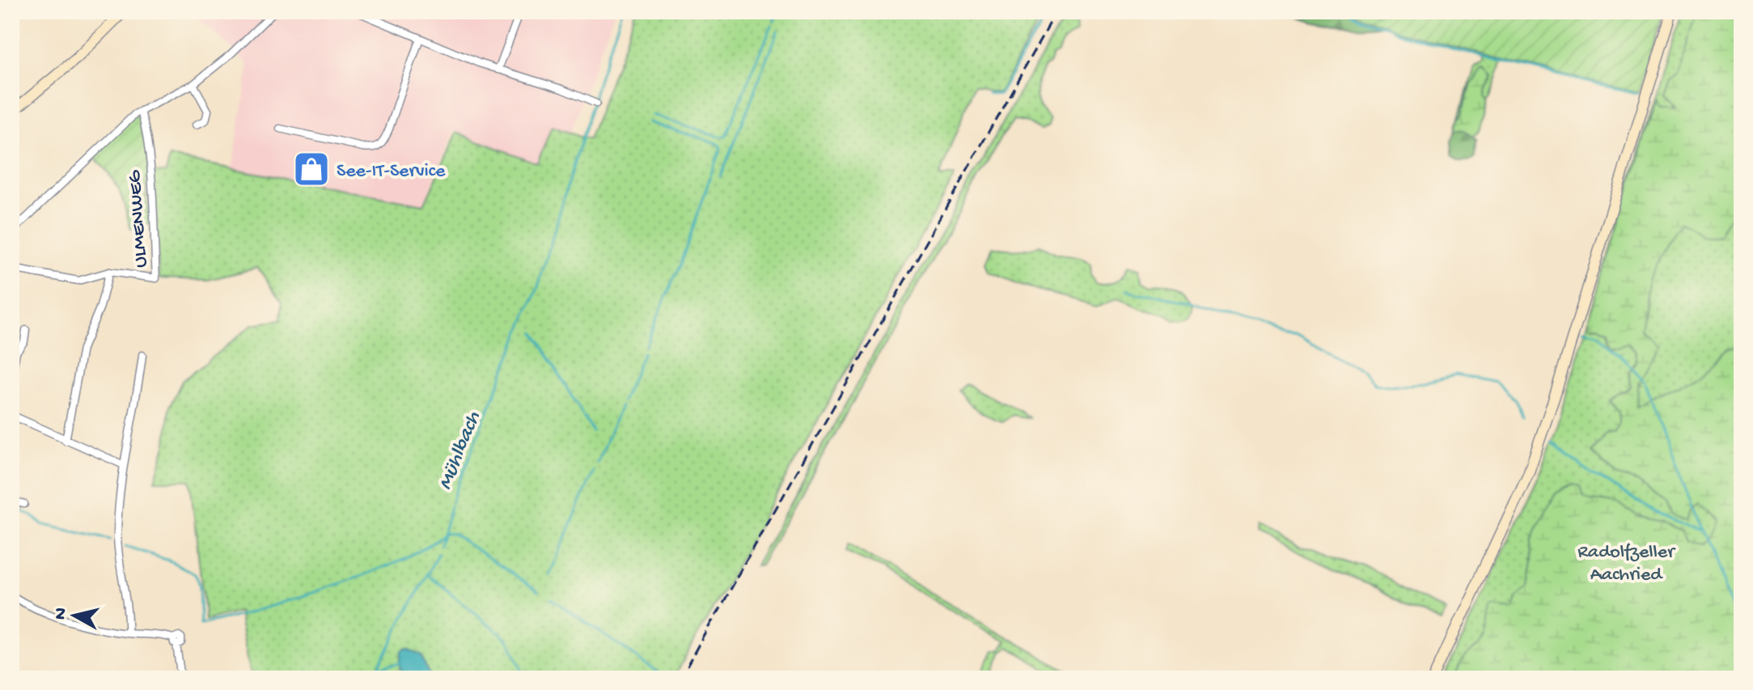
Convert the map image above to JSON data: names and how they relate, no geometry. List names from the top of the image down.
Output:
{
  "streets": {
    "street": ["ULMENWEG"]
  },
  "water": ["Mühlbach"],
  "parks": ["Radolfzeller Aachried"],
  "places": {
    "shop": ["See-IT-Service"]
  },
  "north": "left"
}
